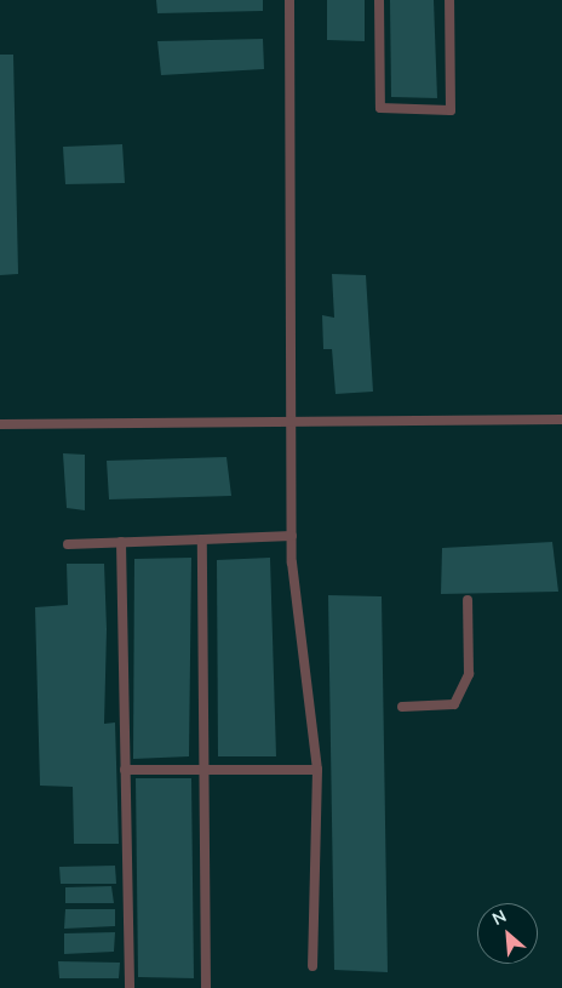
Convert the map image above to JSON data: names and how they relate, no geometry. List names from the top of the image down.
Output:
{
  "north": "top left"
}
